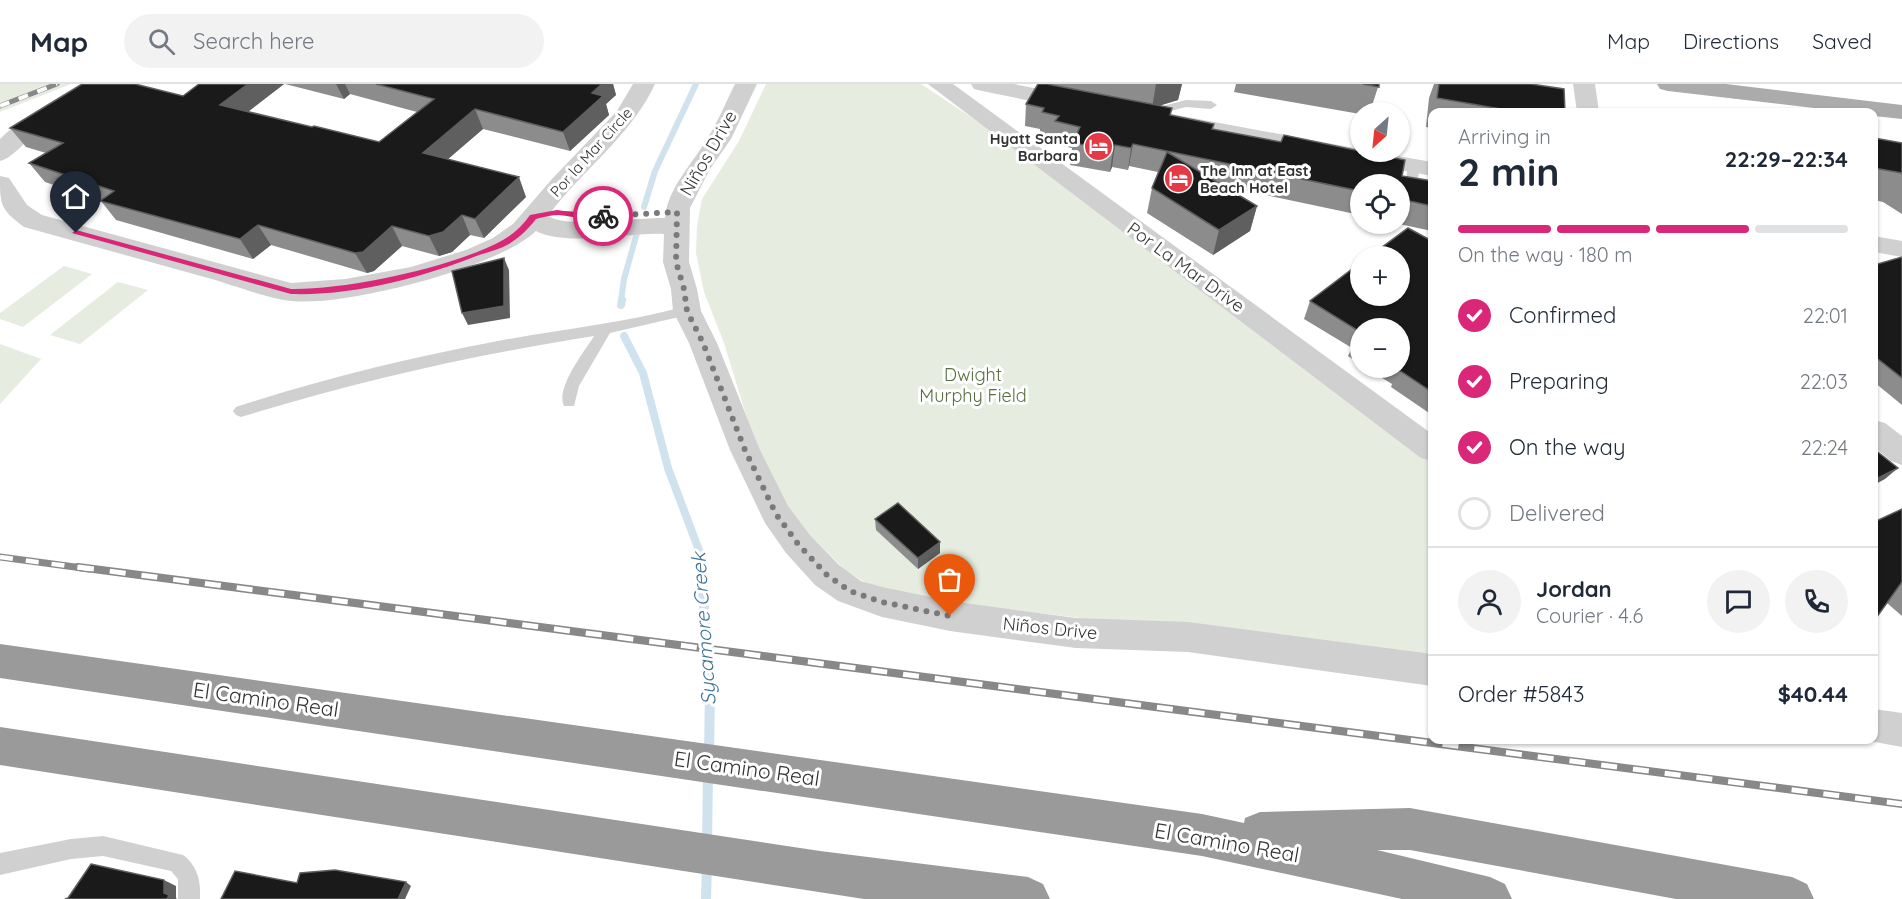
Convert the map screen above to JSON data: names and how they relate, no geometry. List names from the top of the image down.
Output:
{
  "streets": {
    "highway": ["El Camino Real"],
    "street": ["Por la Mar Circle", "Niños Drive", "Por La Mar Drive"]
  },
  "water": ["Sycamore Creek"],
  "parks": ["Dwight Murphy Field"],
  "places": {
    "hotel": ["Hyatt Santa Barbara", "The Inn at East Beach Hotel"]
  },
  "north": "bottom left",
  "page": {
    "header": "Map",
    "search": "Search here",
    "nav": ["Map", "Directions", "Saved"],
    "map_buttons": ["+", "−"],
    "heading": ["2 min", "Arriving in", "22:29–22:34"],
    "panel": [
      "Jordan",
      "Courier · 4.6",
      "Order #5843",
      "$40.44"
    ],
    "bar": "On the way · 180 m",
    "list": [
      ["Confirmed", "22:01"],
      ["Preparing", "22:03"],
      ["On the way", "22:24"],
      "Delivered"
    ]
  }
}
